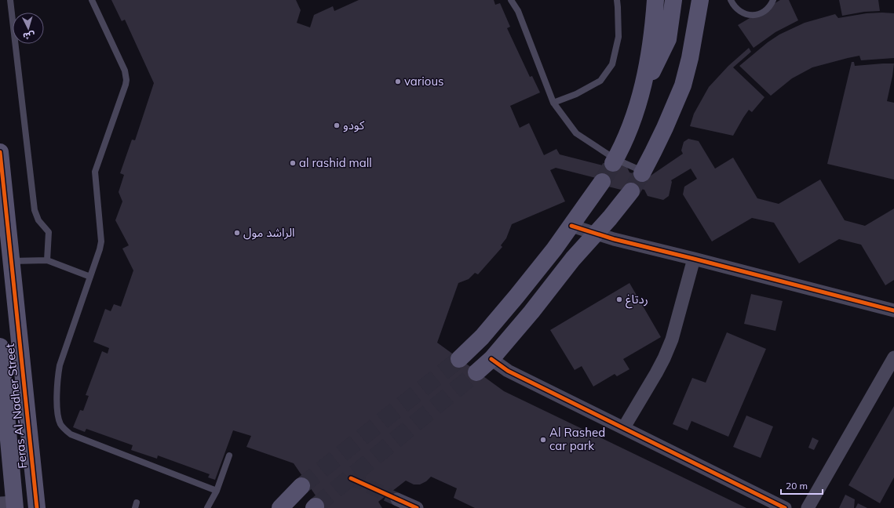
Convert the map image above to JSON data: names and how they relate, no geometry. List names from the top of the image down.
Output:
{
  "streets": {
    "main road": ["Feras Al-Nadher Street"]
  },
  "places": [
    "various",
    "كودو",
    "al rashid mall",
    "الراشد مول",
    "ردتاغ",
    "Al Rashed car park"
  ],
  "scale_bar": "20 m",
  "north": "bottom"
}
